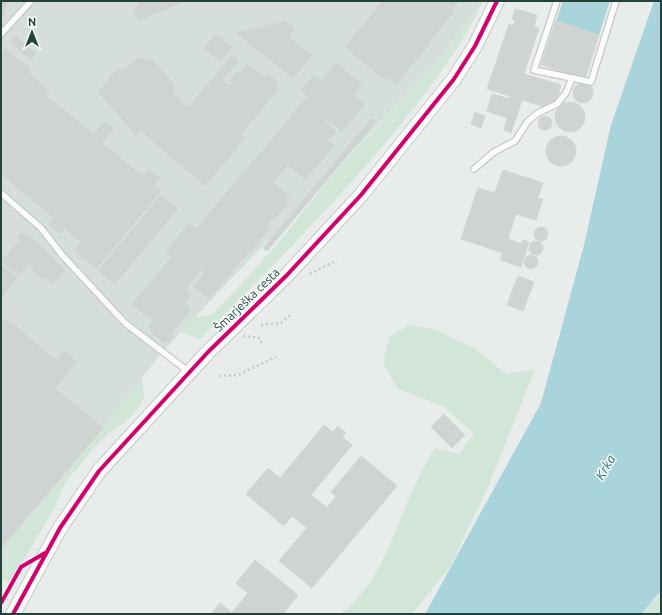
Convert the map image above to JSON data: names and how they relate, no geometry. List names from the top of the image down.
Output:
{
  "streets": {
    "street": ["Šmarješka cesta"]
  },
  "water": ["Krka"],
  "north": "top"
}
